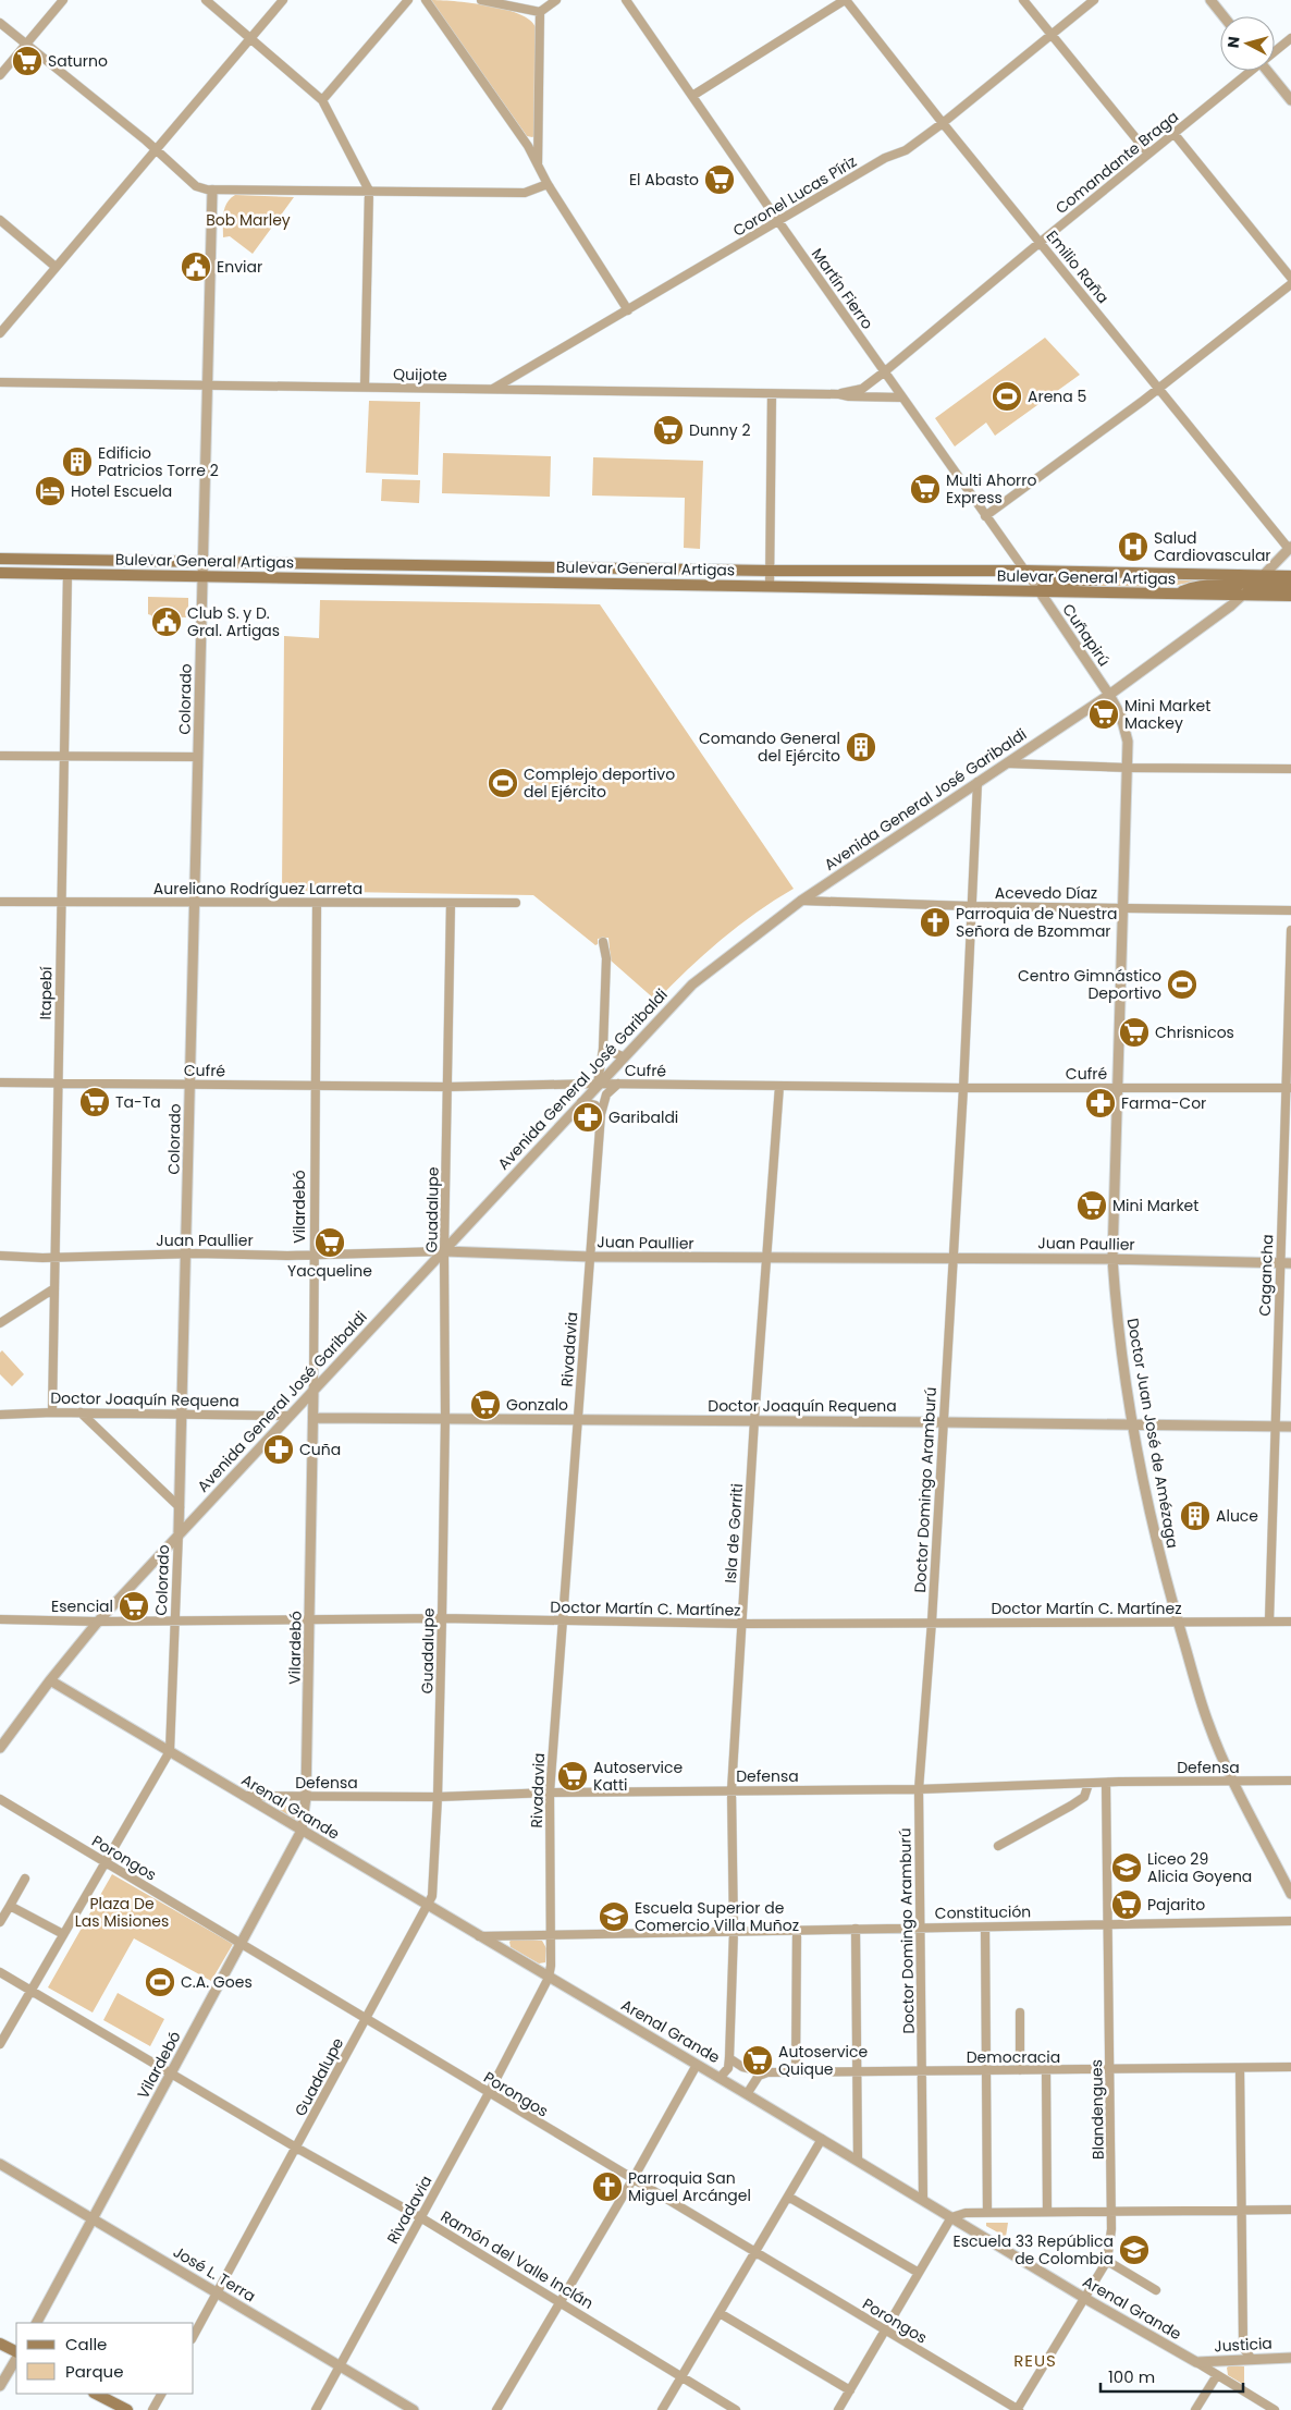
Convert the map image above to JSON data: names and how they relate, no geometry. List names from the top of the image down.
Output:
{
  "streets": {
    "main road": ["Bulevar General Artigas"],
    "street": [
      "Comandante Braga",
      "Coronel Lucas Píriz",
      "Emilio Raña",
      "Martín Fierro",
      "Quijote",
      "Cuñapirú",
      "Colorado",
      "Avenida General José Garibaldi",
      "Aureliano Rodríguez Larreta",
      "Acevedo Díaz",
      "Itapebí",
      "Cufré",
      "Vilardebó",
      "Guadalupe",
      "Juan Paullier",
      "Cagancha",
      "Rivadavia",
      "Doctor Joaquín Requena",
      "Doctor Juan José de Amézaga",
      "Doctor Domingo Aramburú",
      "Isla de Gorriti",
      "Doctor Martín C. Martínez",
      "Defensa",
      "Arenal Grande",
      "Porongos",
      "Constitución",
      "Democracia",
      "Blandengues",
      "Ramón del Valle Inclán",
      "José L. Terra",
      "Justicia"
    ]
  },
  "crossings": [
    ["Comandante Braga", "Emilio Raña"],
    ["Comandante Braga", "Martín Fierro"],
    ["Comandante Braga", "Quijote"],
    ["Coronel Lucas Píriz", "Emilio Raña"],
    ["Coronel Lucas Píriz", "Martín Fierro"],
    ["Coronel Lucas Píriz", "Quijote"],
    ["Emilio Raña", "Avenida General José Garibaldi"],
    ["Martín Fierro", "Quijote"],
    ["Martín Fierro", "Bulevar General Artigas"],
    ["Martín Fierro", "Cuñapirú"],
    ["Quijote", "Colorado"],
    ["Bulevar General Artigas", "Cuñapirú"],
    ["Bulevar General Artigas", "Colorado"],
    ["Bulevar General Artigas", "Avenida General José Garibaldi"],
    ["Bulevar General Artigas", "Itapebí"],
    ["Cuñapirú", "Avenida General José Garibaldi"],
    ["Cuñapirú", "Doctor Juan José de Amézaga"],
    ["Colorado", "Avenida General José Garibaldi"],
    ["Colorado", "Aureliano Rodríguez Larreta"],
    ["Colorado", "Cufré"],
    ["Colorado", "Juan Paullier"],
    ["Colorado", "Doctor Joaquín Requena"],
    ["Colorado", "Doctor Martín C. Martínez"],
    ["Colorado", "Arenal Grande"],
    ["Colorado", "Porongos"],
    ["Colorado", "Ramón del Valle Inclán"],
    ["Avenida General José Garibaldi", "Acevedo Díaz"],
    ["Avenida General José Garibaldi", "Cufré"],
    ["Avenida General José Garibaldi", "Vilardebó"],
    ["Avenida General José Garibaldi", "Guadalupe"],
    ["Avenida General José Garibaldi", "Juan Paullier"],
    ["Avenida General José Garibaldi", "Doctor Joaquín Requena"],
    ["Avenida General José Garibaldi", "Doctor Juan José de Amézaga"],
    ["Avenida General José Garibaldi", "Doctor Domingo Aramburú"],
    ["Avenida General José Garibaldi", "Doctor Martín C. Martínez"],
    ["Avenida General José Garibaldi", "Arenal Grande"],
    ["Aureliano Rodríguez Larreta", "Itapebí"],
    ["Aureliano Rodríguez Larreta", "Vilardebó"],
    ["Aureliano Rodríguez Larreta", "Guadalupe"],
    ["Acevedo Díaz", "Doctor Juan José de Amézaga"],
    ["Acevedo Díaz", "Doctor Domingo Aramburú"],
    ["Itapebí", "Cufré"],
    ["Itapebí", "Juan Paullier"],
    ["Itapebí", "Doctor Joaquín Requena"],
    ["Cufré", "Vilardebó"],
    ["Cufré", "Guadalupe"],
    ["Cufré", "Cagancha"],
    ["Cufré", "Rivadavia"],
    ["Cufré", "Doctor Juan José de Amézaga"],
    ["Cufré", "Doctor Domingo Aramburú"],
    ["Cufré", "Isla de Gorriti"],
    ["Vilardebó", "Juan Paullier"],
    ["Vilardebó", "Doctor Joaquín Requena"],
    ["Vilardebó", "Doctor Martín C. Martínez"],
    ["Vilardebó", "Defensa"],
    ["Vilardebó", "Arenal Grande"],
    ["Vilardebó", "Porongos"],
    ["Vilardebó", "Ramón del Valle Inclán"],
    ["Vilardebó", "José L. Terra"],
    ["Guadalupe", "Juan Paullier"],
    ["Guadalupe", "Doctor Joaquín Requena"],
    ["Guadalupe", "Doctor Martín C. Martínez"],
    ["Guadalupe", "Defensa"],
    ["Guadalupe", "Arenal Grande"],
    ["Guadalupe", "Porongos"],
    ["Guadalupe", "Ramón del Valle Inclán"],
    ["Guadalupe", "José L. Terra"],
    ["Juan Paullier", "Cagancha"],
    ["Juan Paullier", "Rivadavia"],
    ["Juan Paullier", "Doctor Juan José de Amézaga"],
    ["Juan Paullier", "Doctor Domingo Aramburú"],
    ["Juan Paullier", "Isla de Gorriti"],
    ["Cagancha", "Doctor Joaquín Requena"],
    ["Cagancha", "Doctor Martín C. Martínez"],
    ["Rivadavia", "Doctor Joaquín Requena"],
    ["Rivadavia", "Doctor Martín C. Martínez"],
    ["Rivadavia", "Defensa"],
    ["Rivadavia", "Arenal Grande"],
    ["Rivadavia", "Porongos"],
    ["Rivadavia", "Constitución"],
    ["Rivadavia", "Ramón del Valle Inclán"],
    ["Rivadavia", "José L. Terra"],
    ["Doctor Joaquín Requena", "Doctor Juan José de Amézaga"],
    ["Doctor Joaquín Requena", "Doctor Domingo Aramburú"],
    ["Doctor Joaquín Requena", "Isla de Gorriti"],
    ["Doctor Juan José de Amézaga", "Doctor Martín C. Martínez"],
    ["Doctor Juan José de Amézaga", "Defensa"],
    ["Doctor Domingo Aramburú", "Doctor Martín C. Martínez"],
    ["Doctor Domingo Aramburú", "Defensa"],
    ["Doctor Domingo Aramburú", "Arenal Grande"],
    ["Doctor Domingo Aramburú", "Constitución"],
    ["Doctor Domingo Aramburú", "Democracia"],
    ["Isla de Gorriti", "Doctor Martín C. Martínez"],
    ["Isla de Gorriti", "Defensa"],
    ["Isla de Gorriti", "Arenal Grande"],
    ["Isla de Gorriti", "Constitución"],
    ["Isla de Gorriti", "Democracia"],
    ["Defensa", "Arenal Grande"],
    ["Defensa", "Blandengues"],
    ["Arenal Grande", "Constitución"],
    ["Arenal Grande", "Blandengues"],
    ["Arenal Grande", "Justicia"],
    ["Porongos", "Blandengues"],
    ["Constitución", "Blandengues"],
    ["Democracia", "Blandengues"]
  ],
  "districts": ["REUS"],
  "parks": ["Bob Marley", "Plaza De Las Misiones"],
  "places": {
    "supermarket": [
      "Saturno",
      "El Abasto",
      "Dunny 2",
      "Multi Ahorro Express",
      "Mini Market Mackey",
      "Chrisnicos",
      "Ta-Ta",
      "Mini Market",
      "Yacqueline",
      "Gonzalo",
      "Esencial",
      "Autoservice Katti",
      "Pajarito",
      "Autoservice Quique"
    ],
    "public building": ["Enviar", "Club S. y D. Gral. Artigas"],
    "sports": [
      "Arena 5",
      "Complejo deportivo del Ejército",
      "Centro Gimnástico Deportivo",
      "C.A. Goes"
    ],
    "building": ["Edificio Patricios Torre 2", "Comando General del Ejército", "Aluce"],
    "hotel": ["Hotel Escuela"],
    "hospital": ["Salud Cardiovascular"],
    "church": ["Parroquia de Nuestra Señora de Bzommar", "Parroquia San Miguel Arcángel"],
    "pharmacy": ["Farma-Cor", "Garibaldi", "Cuña"],
    "school or university": ["Liceo 29 Alicia Goyena", "Escuela Superior de Comercio Villa Muñoz", "Escuela 33 República de Colombia"]
  },
  "legend": ["Calle", "Parque"],
  "scale_bar": "100 m",
  "north": "left"
}
